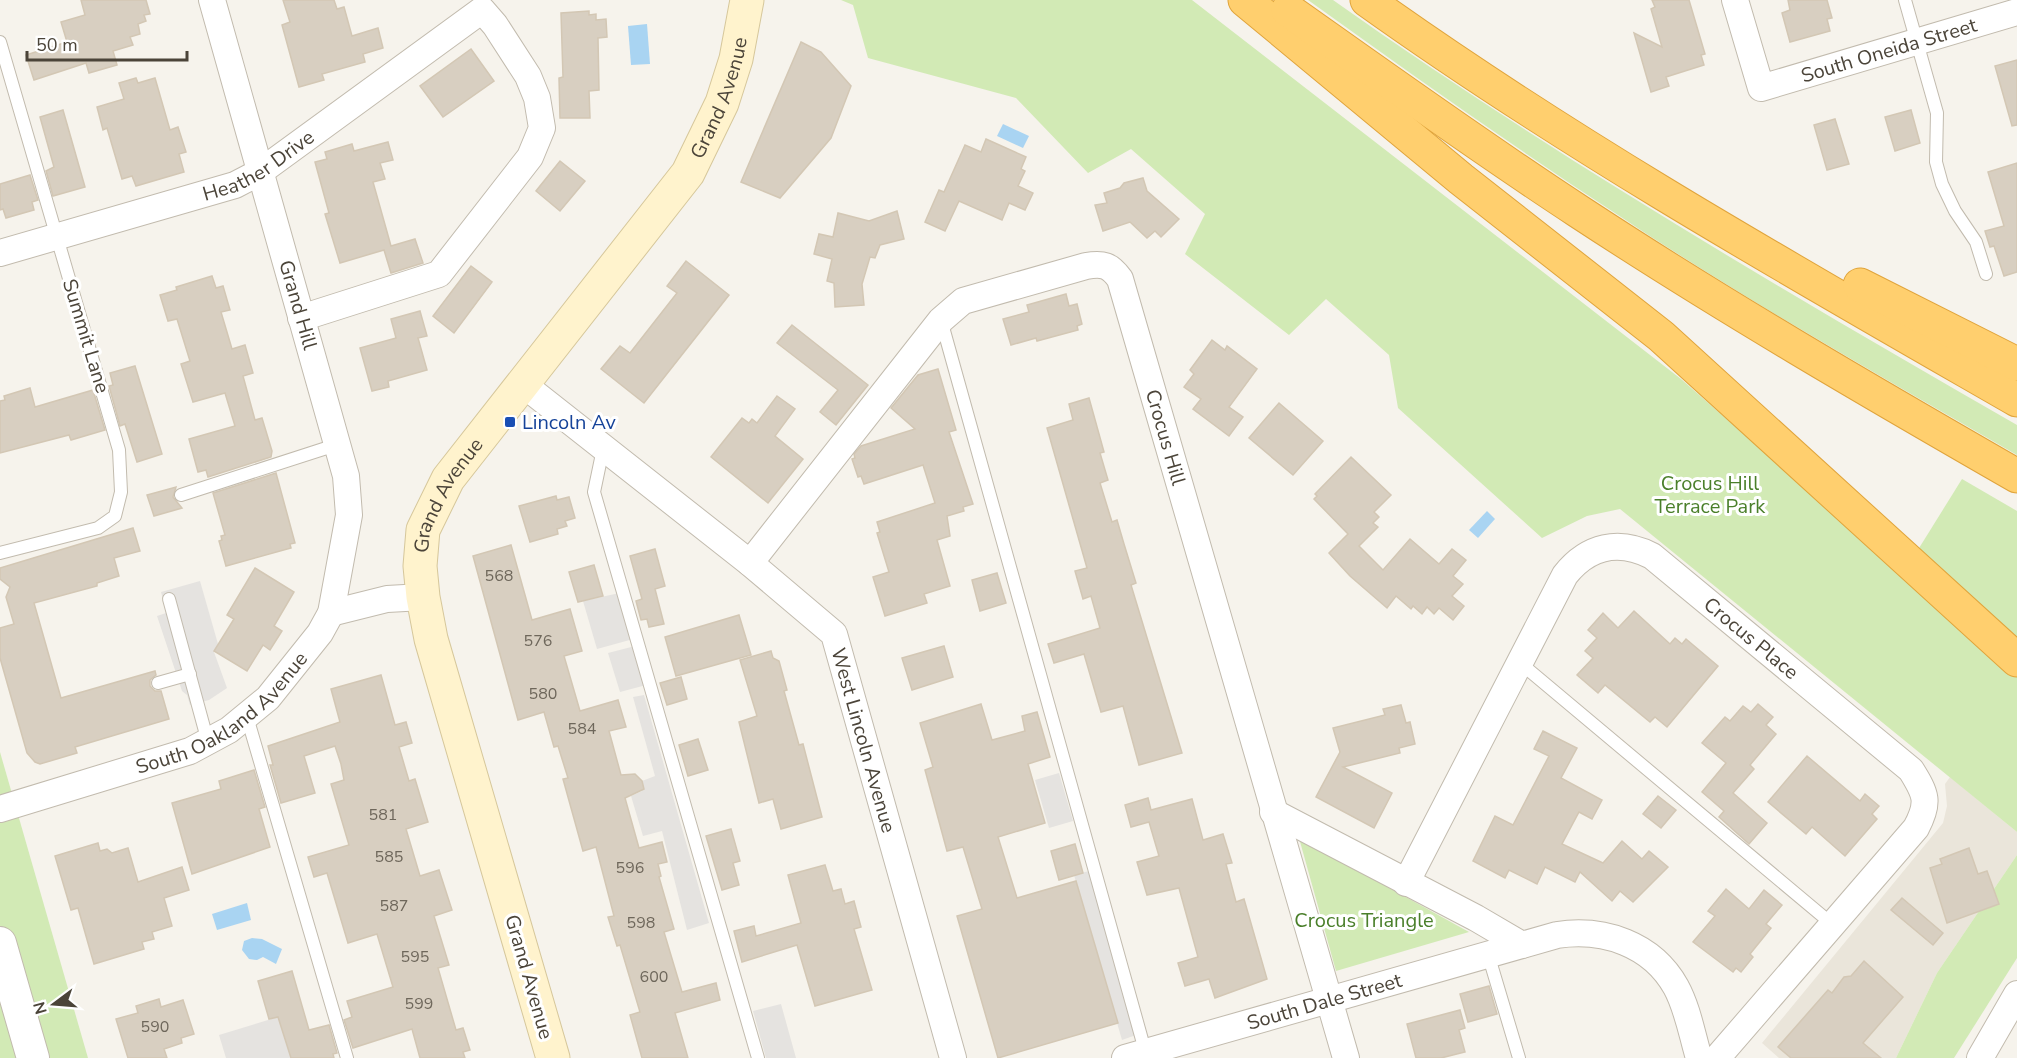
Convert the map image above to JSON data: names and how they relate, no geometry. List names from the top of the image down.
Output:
{
  "streets": {
    "main road": ["Grand Avenue"],
    "street": [
      "South Oneida Street",
      "Heather Drive",
      "Grand Hill",
      "Crocus Hill",
      "Crocus Place",
      "South Oakland Avenue",
      "West Lincoln Avenue",
      "South Dale Street"
    ],
    "lane": ["Summit Lane"]
  },
  "crossings": [
    ["Grand Avenue", "West Lincoln Avenue"],
    ["Heather Drive", "Grand Hill"],
    ["Heather Drive", "Summit Lane"],
    ["Grand Hill", "South Oakland Avenue"],
    ["Crocus Hill", "West Lincoln Avenue"]
  ],
  "parks": ["Crocus Hill Terrace Park", "Crocus Triangle"],
  "places": {
    "transit": ["Lincoln Av"]
  },
  "house_numbers": [
    "568",
    "576",
    "580",
    "584",
    "581",
    "585",
    "596",
    "587",
    "598",
    "595",
    "600",
    "599",
    "590"
  ],
  "scale_bar": "50 m",
  "north": "left"
}
